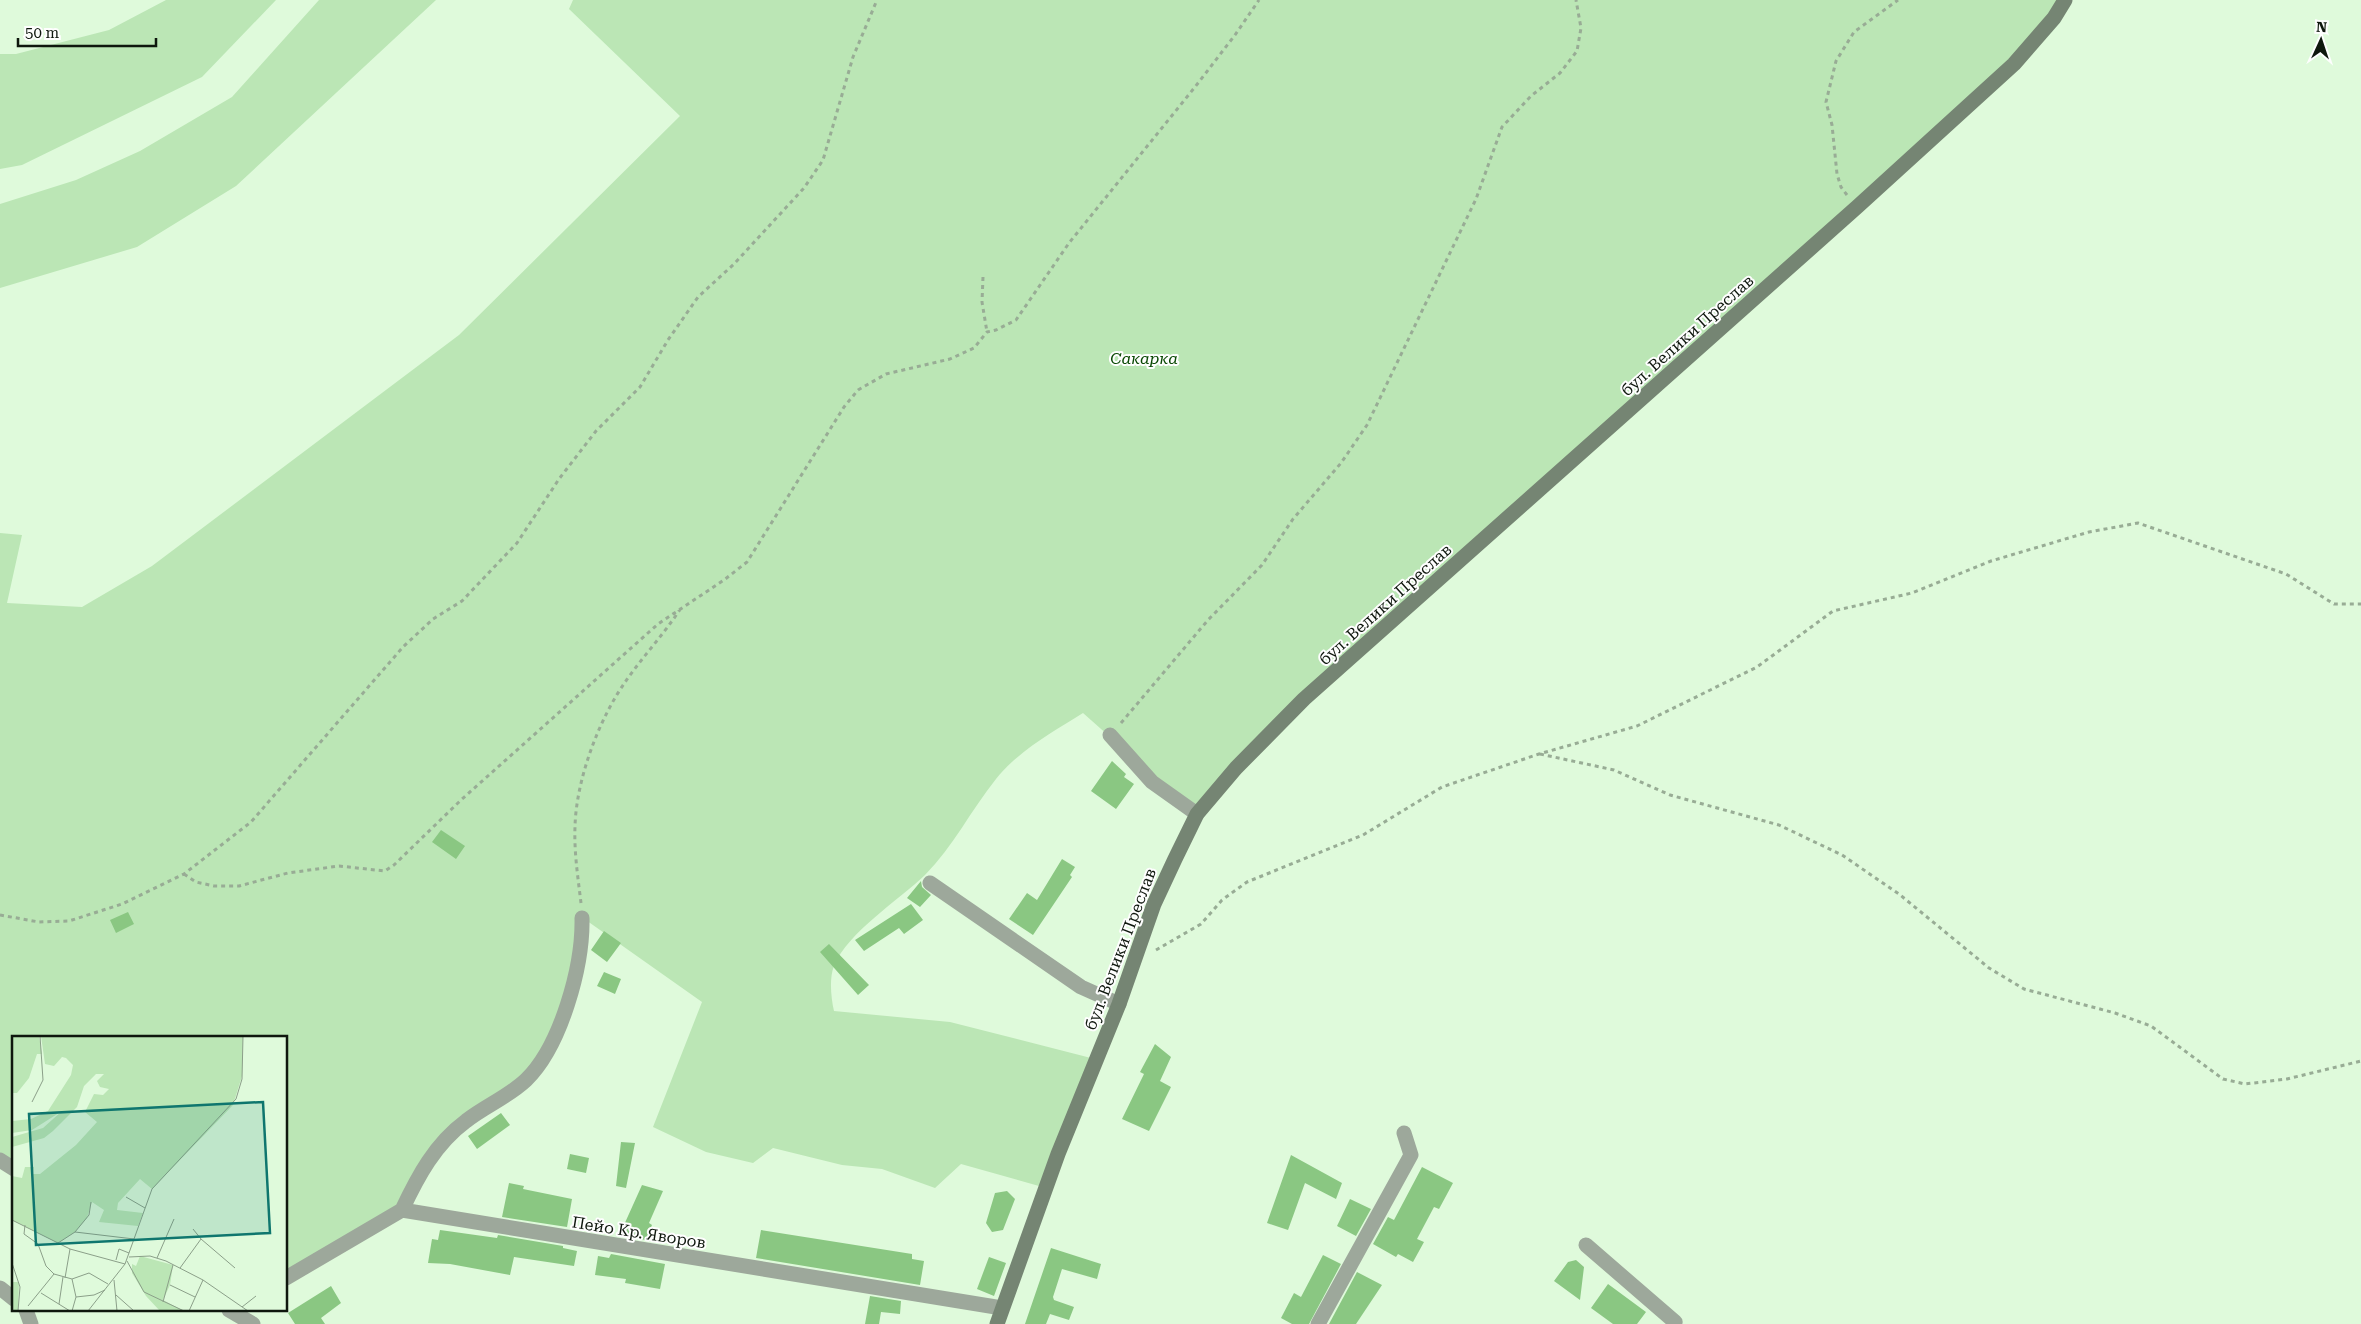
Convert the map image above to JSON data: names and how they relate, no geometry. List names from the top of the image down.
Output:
{
  "streets": {
    "main road": ["бул. Велики Преслав"],
    "street": ["Пейо Кр. Яворов"]
  },
  "crossings": [
    ["бул. Велики Преслав", "Пейо Кр. Яворов"]
  ],
  "parks": ["Сакарка"],
  "scale_bar": "50 m",
  "north": "top"
}
